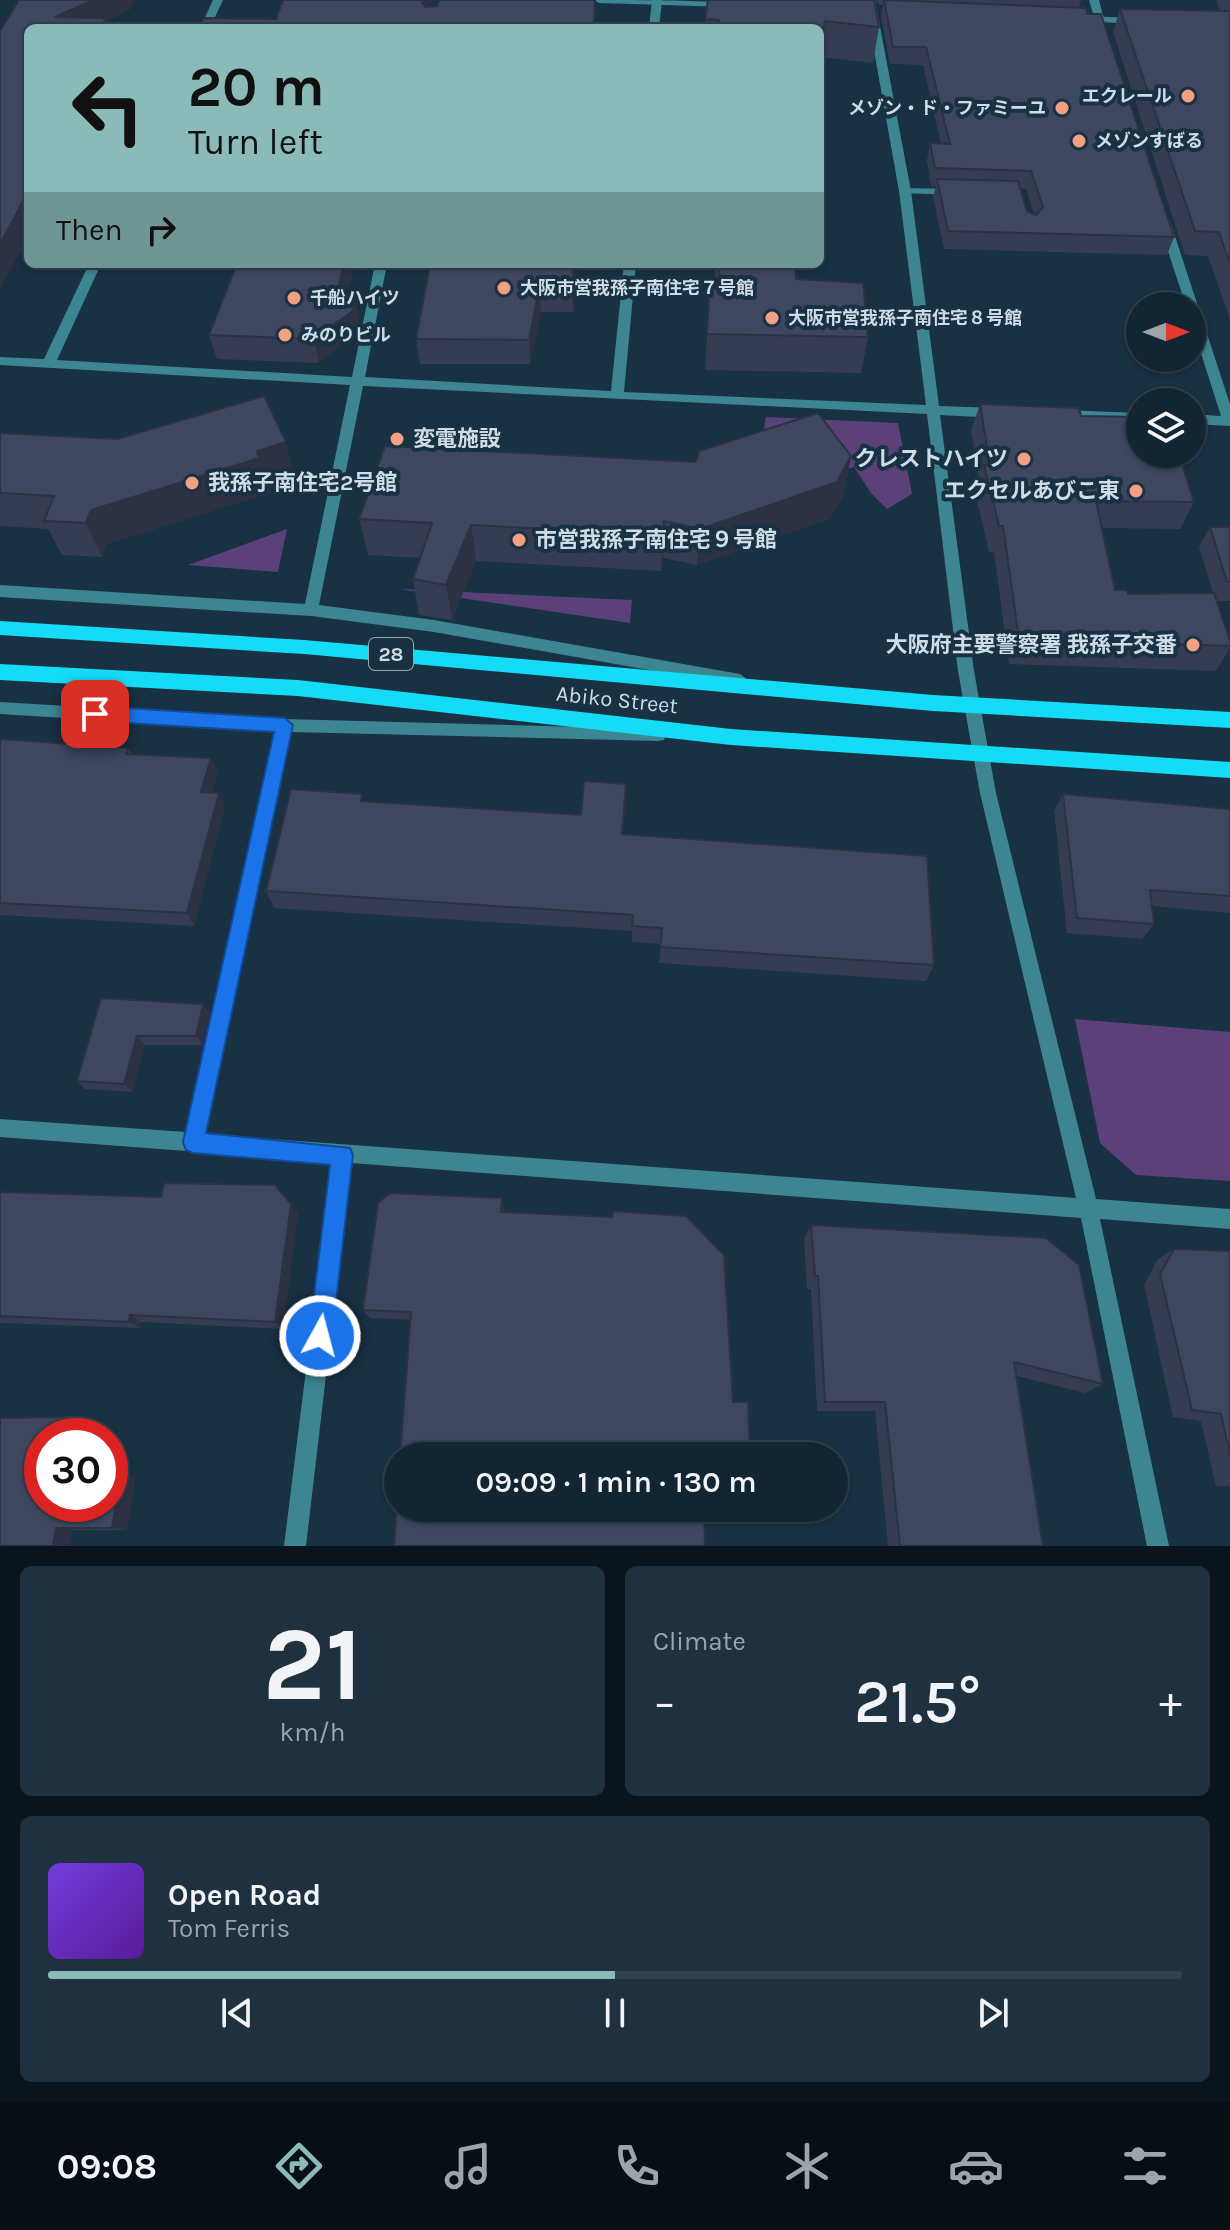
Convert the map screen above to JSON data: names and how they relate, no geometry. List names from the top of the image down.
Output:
{
  "streets": {
    "main road": ["28", "Abiko Street"]
  },
  "places": [
    "エクレール",
    "メゾン・ド・ファミーユ",
    "メゾンすばる",
    "大阪市営我孫子南住宅７号館",
    "千船ハイツ",
    "大阪市営我孫子南住宅８号館",
    "みのりビル",
    "変電施設",
    "クレストハイツ",
    "我孫子南住宅2号館",
    "エクセルあびこ東",
    "市営我孫子南住宅９号館",
    "大阪府主要警察署 我孫子交番"
  ],
  "north": "right",
  "page": {
    "turn": ["20 m", "Turn left"],
    "then": "Then",
    "limit": "30",
    "trip": "09:09 · 1 min · 130 m",
    "tile": [
      ["21", "km/h"],
      "Climate"
    ],
    "heat": ["−", "21.5°", "+"],
    "song": ["Open Road", "Tom Ferris"],
    "tabs": "09:08"
  }
}
